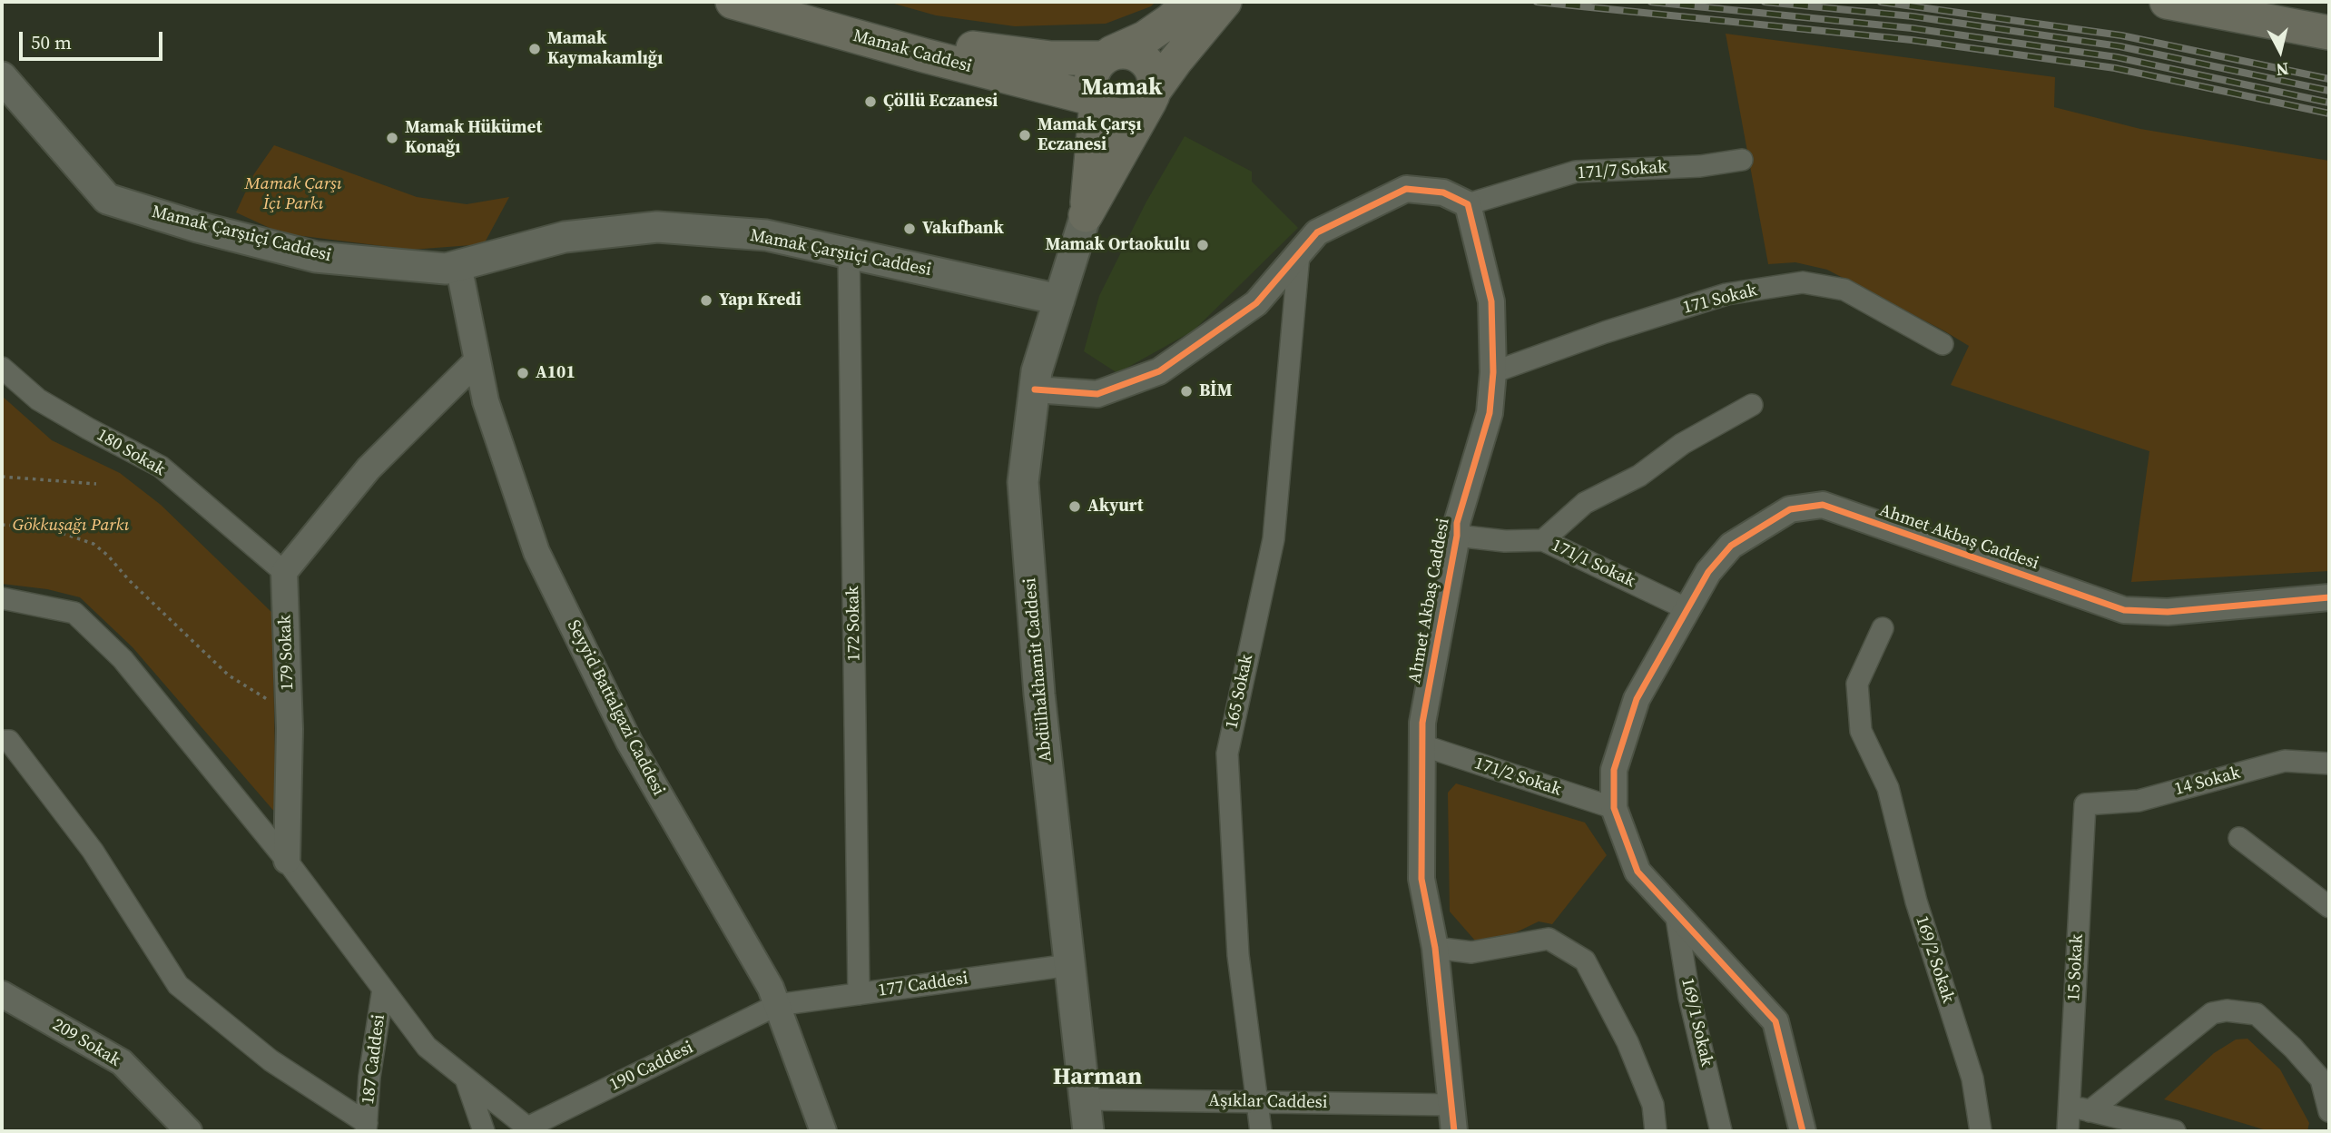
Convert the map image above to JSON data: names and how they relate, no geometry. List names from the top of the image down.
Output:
{
  "streets": {
    "main road": ["Mamak Caddesi", "Mamak Çarşıiçi Caddesi", "Abdülhakhamit Caddesi"],
    "street": [
      "171/7 Sokak",
      "171 Sokak",
      "180 Sokak",
      "Ahmet Akbaş Caddesi",
      "171/1 Sokak",
      "172 Sokak",
      "179 Sokak",
      "165 Sokak",
      "Seyyid Battalgazi Caddesi",
      "171/2 Sokak",
      "14 Sokak",
      "169/2 Sokak",
      "15 Sokak",
      "177 Caddesi",
      "169/1 Sokak",
      "209 Sokak",
      "187 Caddesi",
      "190 Caddesi",
      "Aşıklar Caddesi"
    ]
  },
  "crossings": [
    ["171/7 Sokak", "Ahmet Akbaş Caddesi"],
    ["Mamak Çarşıiçi Caddesi", "172 Sokak"],
    ["Mamak Çarşıiçi Caddesi", "Abdülhakhamit Caddesi"],
    ["Mamak Çarşıiçi Caddesi", "Seyyid Battalgazi Caddesi"],
    ["171 Sokak", "Ahmet Akbaş Caddesi"],
    ["180 Sokak", "179 Sokak"],
    ["Ahmet Akbaş Caddesi", "171/1 Sokak"],
    ["Ahmet Akbaş Caddesi", "171/2 Sokak"],
    ["Ahmet Akbaş Caddesi", "169/1 Sokak"],
    ["Ahmet Akbaş Caddesi", "Aşıklar Caddesi"],
    ["172 Sokak", "177 Caddesi"],
    ["Abdülhakhamit Caddesi", "177 Caddesi"],
    ["Abdülhakhamit Caddesi", "Aşıklar Caddesi"],
    ["165 Sokak", "Aşıklar Caddesi"],
    ["Seyyid Battalgazi Caddesi", "177 Caddesi"],
    ["Seyyid Battalgazi Caddesi", "190 Caddesi"],
    ["14 Sokak", "15 Sokak"],
    ["177 Caddesi", "190 Caddesi"]
  ],
  "districts": ["Mamak", "Harman"],
  "parks": ["Mamak Çarşı İçi Parkı", "Gökkuşağı Parkı"],
  "places": [
    "Mamak Kaymakamlığı",
    "Çöllü Eczanesi",
    "Mamak Çarşı Eczanesi",
    "Mamak Hükümet Konağı",
    "Vakıfbank",
    "Mamak Ortaokulu",
    "Yapı Kredi",
    "A101",
    "BİM",
    "Akyurt"
  ],
  "scale_bar": "50 m",
  "north": "bottom"
}
